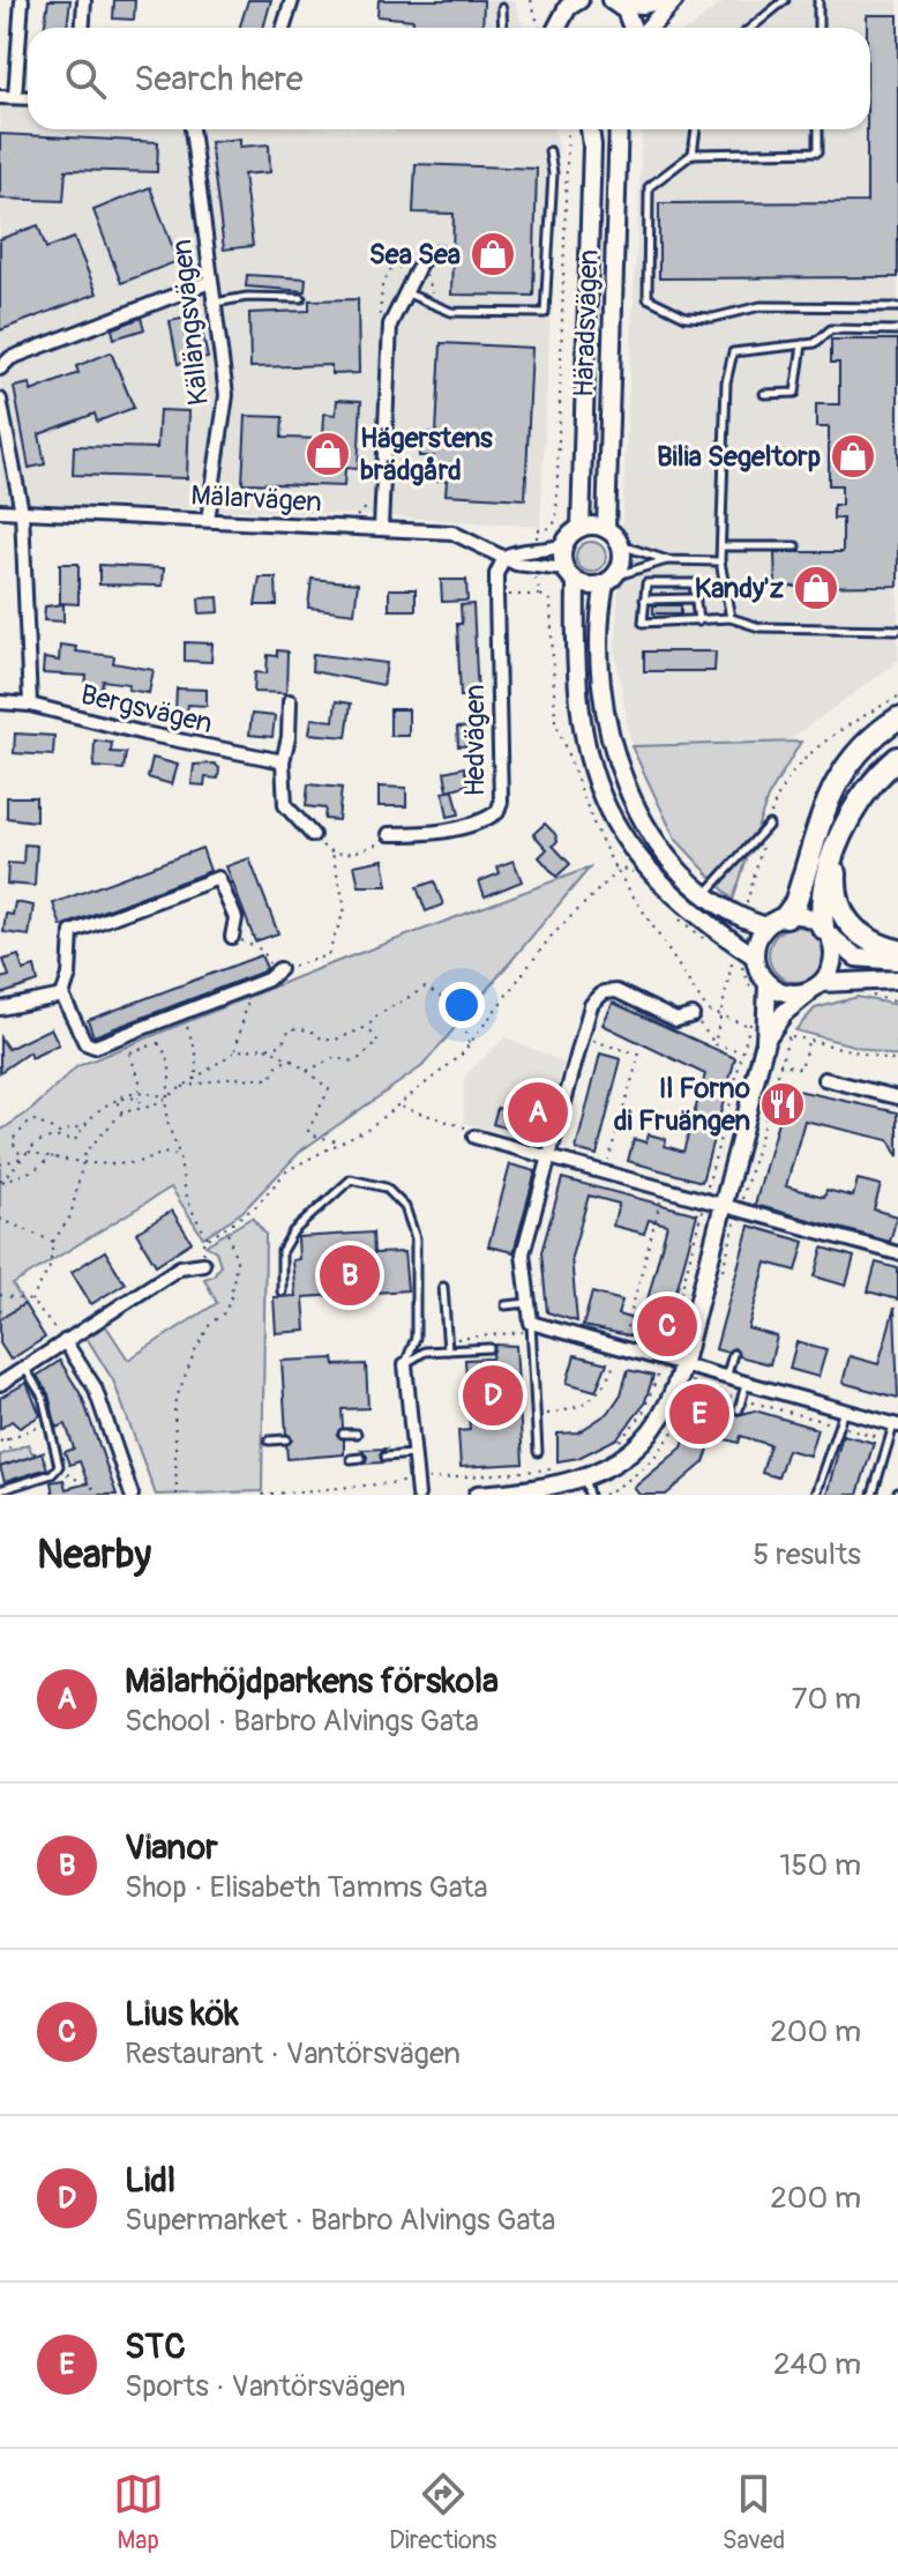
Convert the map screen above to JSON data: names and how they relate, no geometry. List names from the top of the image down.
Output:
{
  "streets": {
    "main road": ["Häradsvägen"],
    "street": [
      "Källängsvägen",
      "Mälarvägen",
      "Bergsvägen",
      "Hedvägen"
    ]
  },
  "crossings": [
    ["Källängsvägen", "Mälarvägen"],
    ["Häradsvägen", "Mälarvägen"],
    ["Mälarvägen", "Hedvägen"]
  ],
  "places": {
    "shop": [
      "Sea Sea",
      "Hägerstens brädgård",
      "Bilia Segeltorp",
      "Kandy'z"
    ],
    "restaurant": ["Il Forno di Fruängen"]
  },
  "page": {
    "search": "Search here",
    "pins": [
      "A",
      "B",
      "C",
      "D",
      "E"
    ],
    "heading": ["Nearby", "5 results"],
    "list": [
      {
        "mark": "A",
        "name": "Mälarhöjdparkens förskola",
        "note": "School · Barbro Alvings Gata",
        "value": "70 m"
      },
      {
        "mark": "B",
        "name": "Vianor",
        "note": "Shop · Elisabeth Tamms Gata",
        "value": "150 m"
      },
      {
        "mark": "C",
        "name": "Lius kök",
        "note": "Restaurant · Vantörsvägen",
        "value": "200 m"
      },
      {
        "mark": "D",
        "name": "Lidl",
        "note": "Supermarket · Barbro Alvings Gata",
        "value": "200 m"
      },
      {
        "mark": "E",
        "name": "STC",
        "note": "Sports · Vantörsvägen",
        "value": "240 m"
      }
    ],
    "nav": ["Map", "Directions", "Saved"]
  }
}
